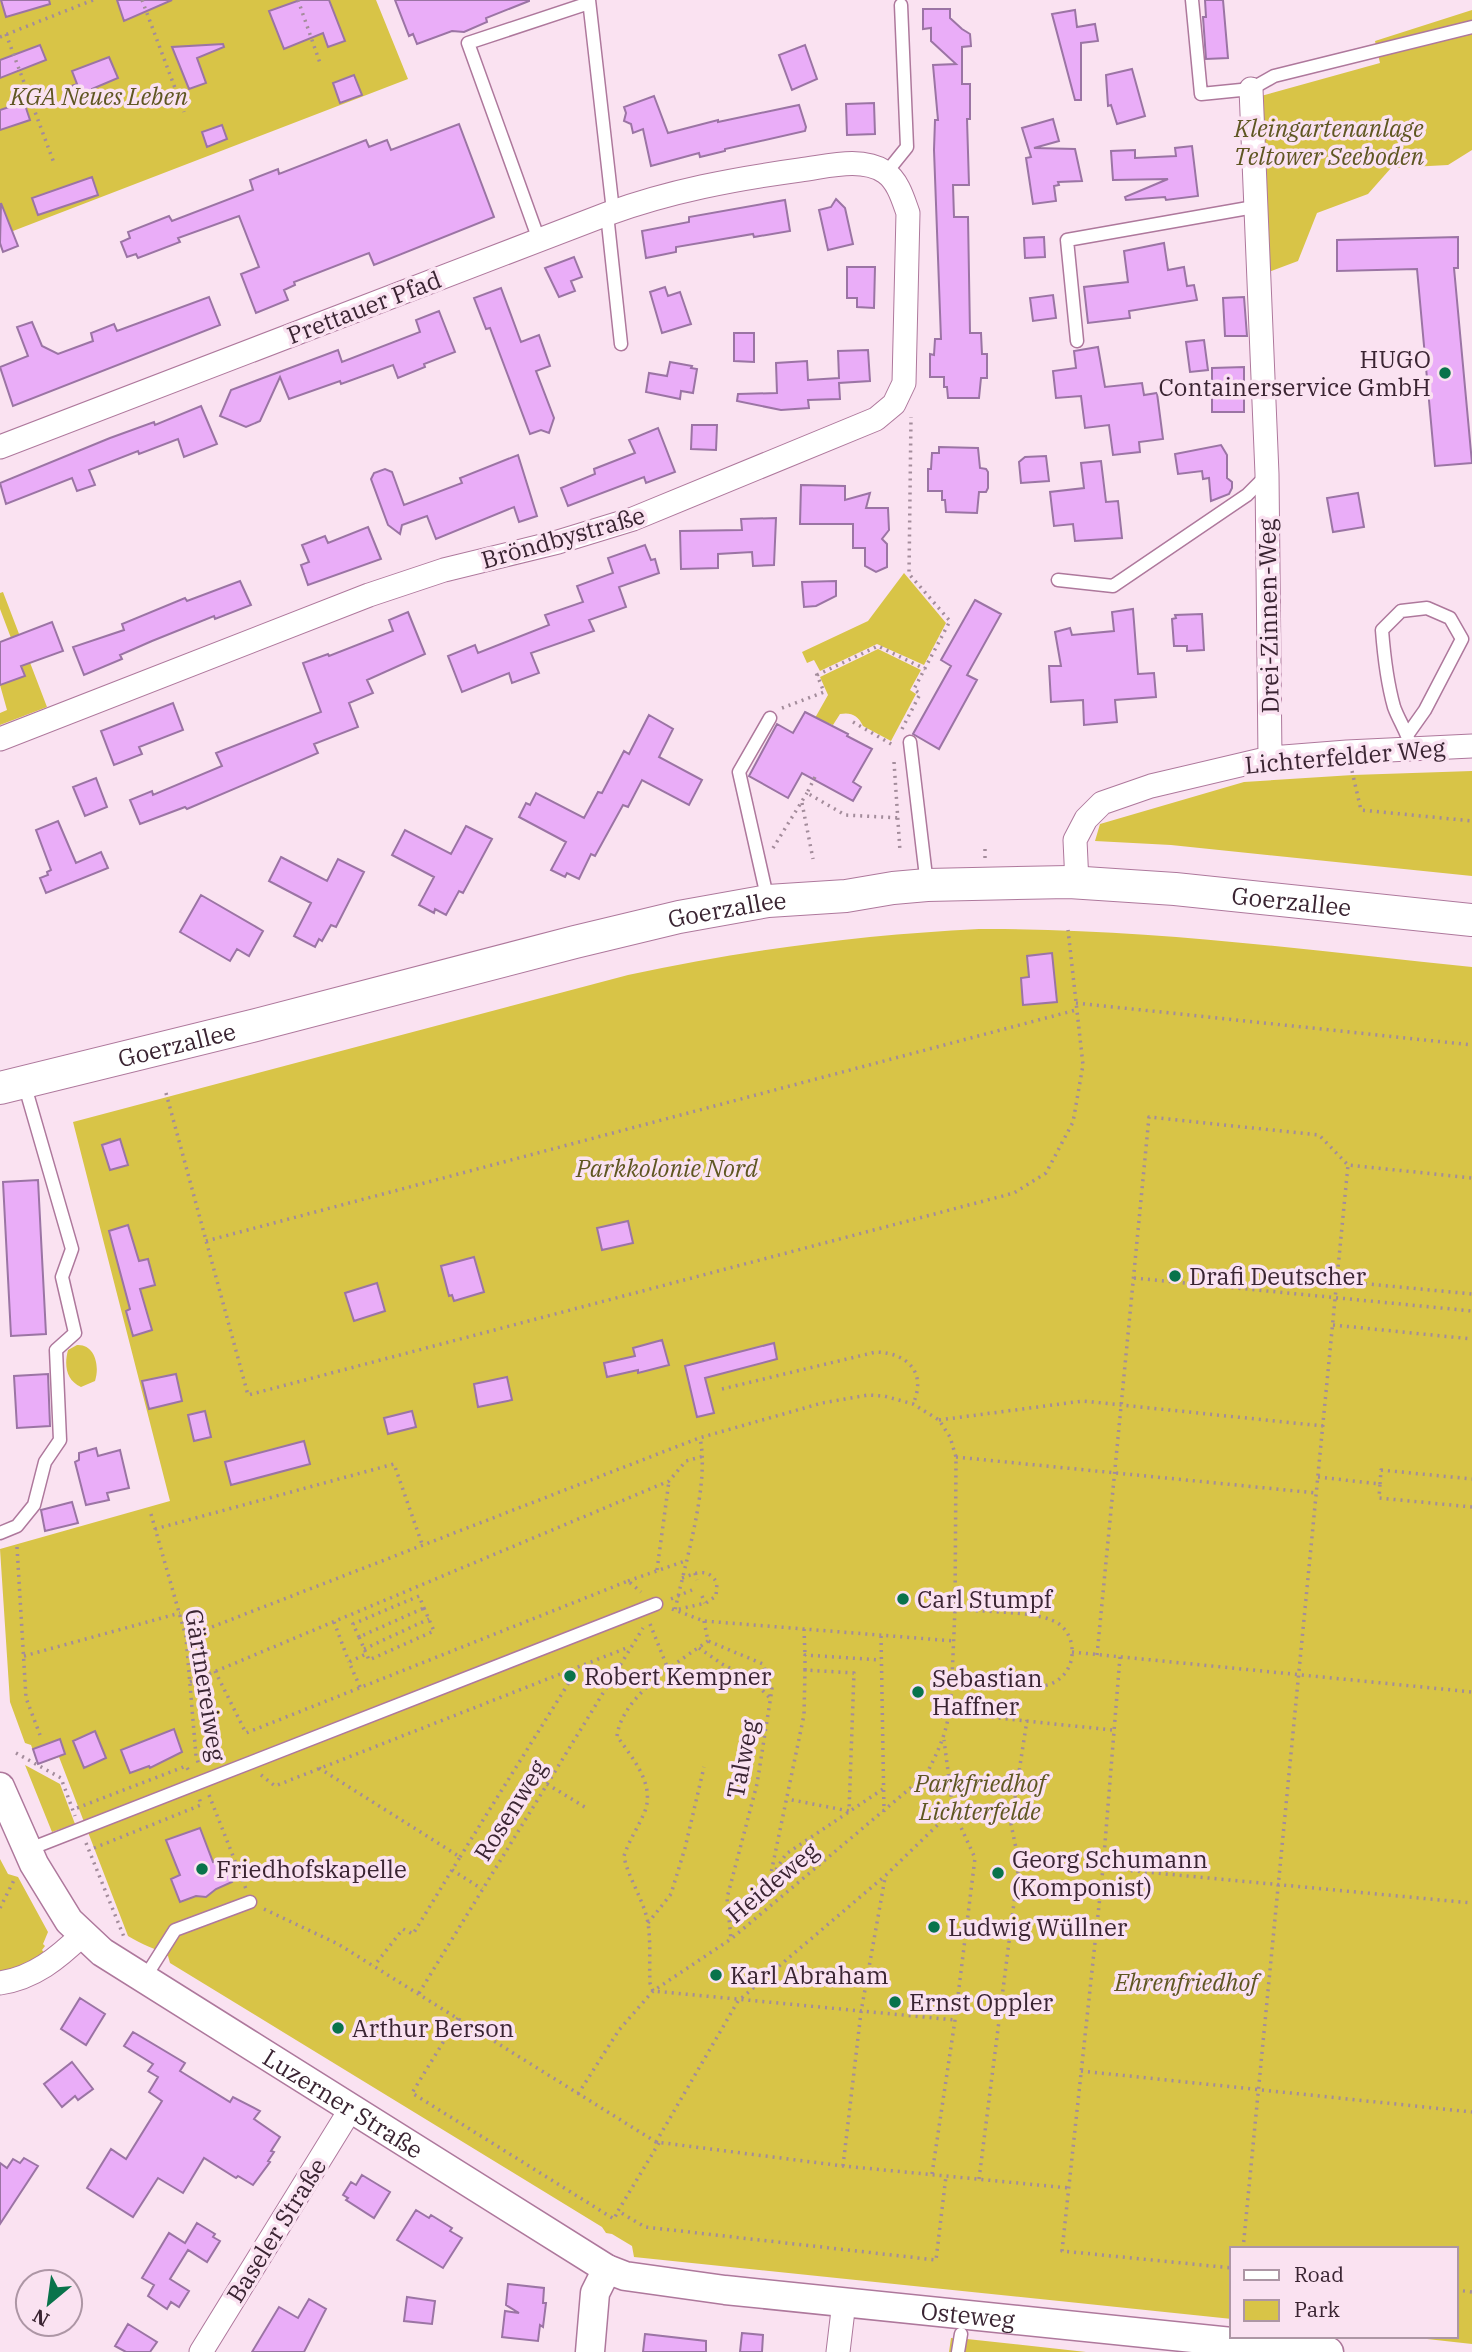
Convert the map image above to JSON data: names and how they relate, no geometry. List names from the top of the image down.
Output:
{
  "streets": {
    "main road": ["Goerzallee"],
    "street": [
      "Prettauer Pfad",
      "Bröndbystraße",
      "Drei-Zinnen-Weg",
      "Lichterfelder Weg",
      "Luzerner Straße",
      "Baseler Straße",
      "Osteweg"
    ],
    "path": [
      "Gärtnereiweg",
      "Talweg",
      "Rosenweg",
      "Heideweg"
    ]
  },
  "crossings": [
    ["Drei-Zinnen-Weg", "Lichterfelder Weg"],
    ["Lichterfelder Weg", "Goerzallee"],
    ["Talweg", "Heideweg"],
    ["Luzerner Straße", "Baseler Straße"],
    ["Luzerner Straße", "Osteweg"]
  ],
  "parks": [
    "KGA Neues Leben",
    "Kleingartenanlage Teltower Seeboden",
    "Parkkolonie Nord",
    "Parkfriedhof Lichterfelde",
    "Ehrenfriedhof"
  ],
  "places": [
    "HUGO Containerservice GmbH",
    "Drafi Deutscher",
    "Carl Stumpf",
    "Robert Kempner",
    "Sebastian Haffner",
    "Friedhofskapelle",
    "Georg Schumann (Komponist)",
    "Ludwig Wüllner",
    "Karl Abraham",
    "Ernst Oppler",
    "Arthur Berson"
  ],
  "legend": ["Road", "Park"],
  "north": "bottom left"
}
